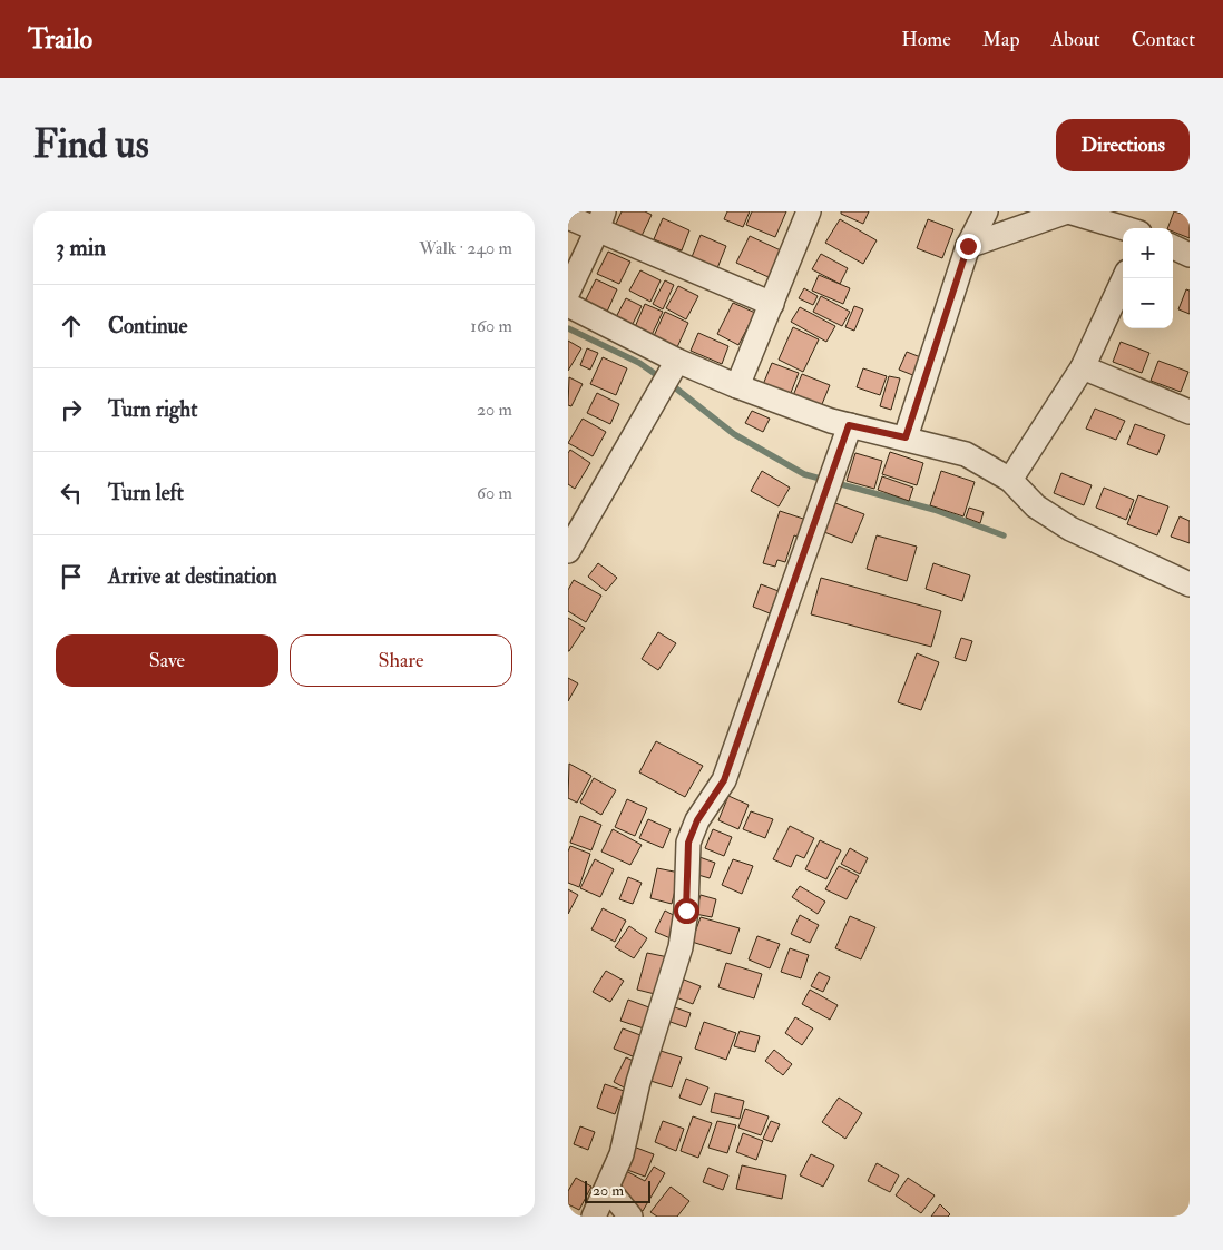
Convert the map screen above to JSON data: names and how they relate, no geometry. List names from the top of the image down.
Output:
{
  "scale_bar": "20 m",
  "page": {
    "header": "Trailo",
    "nav": [
      "Home",
      "Map",
      "About",
      "Contact"
    ],
    "buttons": [
      "Directions",
      ["Save", "Share"]
    ],
    "title": "Find us",
    "heading": ["3 min", "Walk · 240 m"],
    "map_buttons": ["+", "−"],
    "list": [
      ["Continue", "160 m"],
      ["Turn right", "20 m"],
      ["Turn left", "60 m"],
      "Arrive at destination"
    ],
    "scale": "20 m"
  }
}
